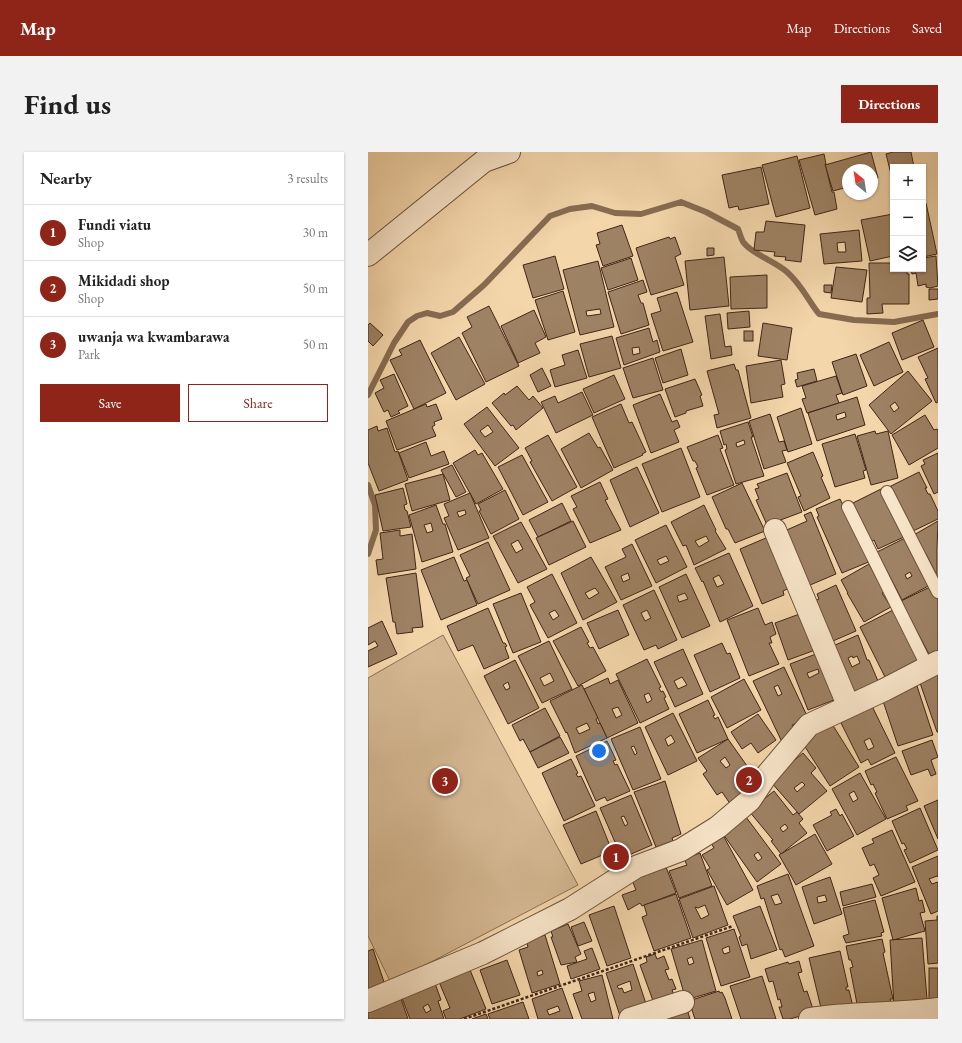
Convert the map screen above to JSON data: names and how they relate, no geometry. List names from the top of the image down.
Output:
{
  "north": "top left",
  "page": {
    "header": "Map",
    "nav": ["Map", "Directions", "Saved"],
    "buttons": [
      "Directions",
      ["Save", "Share"]
    ],
    "title": "Find us",
    "heading": ["Nearby", "3 results"],
    "map_buttons": ["+", "−"],
    "list": [
      {
        "mark": "1",
        "name": "Fundi viatu",
        "note": "Shop",
        "value": "30 m"
      },
      {
        "mark": "2",
        "name": "Mikidadi shop",
        "note": "Shop",
        "value": "50 m"
      },
      {
        "mark": "3",
        "name": "uwanja wa kwambarawa",
        "note": "Park",
        "value": "50 m"
      }
    ],
    "pins": ["2", "3", "1"]
  }
}
